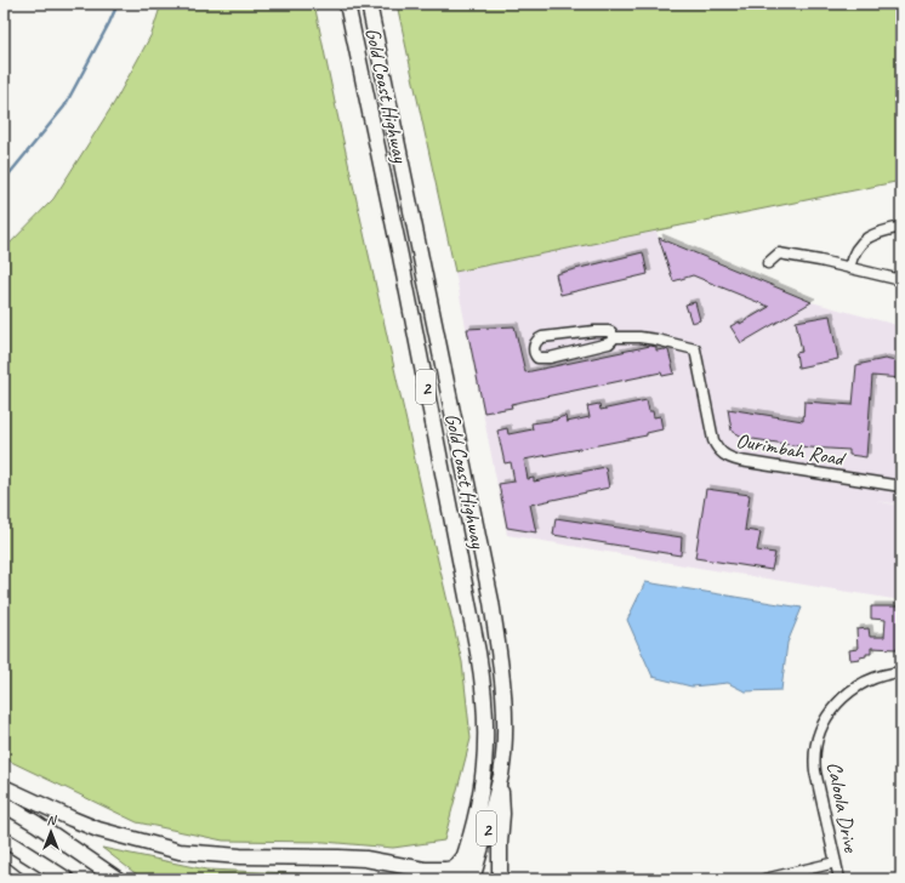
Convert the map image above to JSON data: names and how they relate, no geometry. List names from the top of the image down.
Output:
{
  "streets": {
    "highway": ["Gold Coast Highway", "2"],
    "street": ["Ourimbah Road", "Caloola Drive"]
  },
  "north": "top"
}
